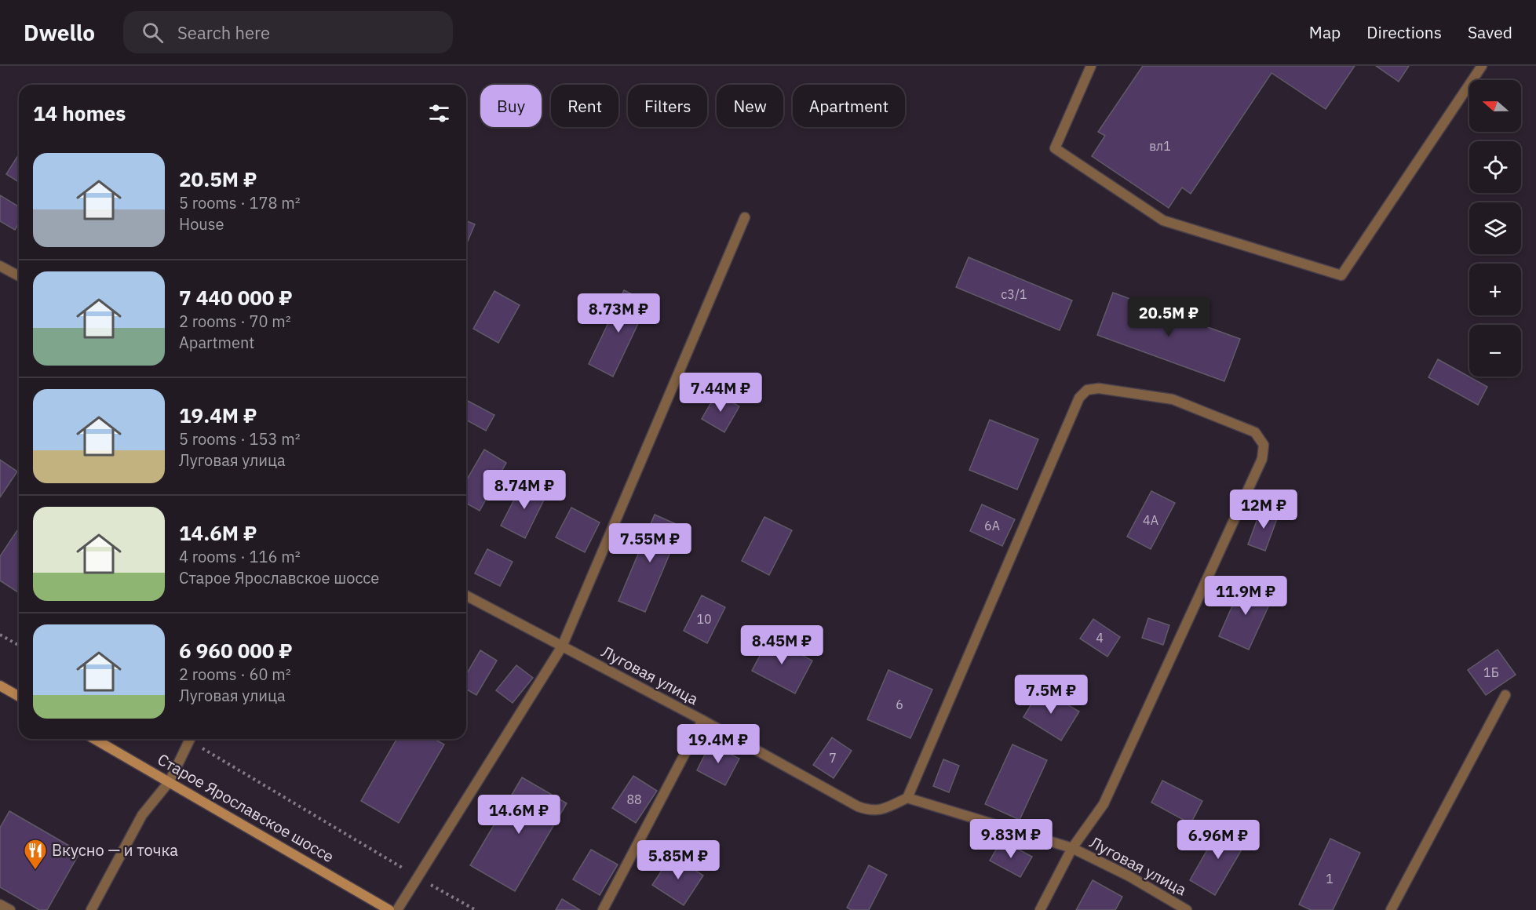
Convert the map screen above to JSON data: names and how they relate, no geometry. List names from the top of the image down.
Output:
{
  "streets": {
    "main road": ["Старое Ярославское шоссе"],
    "street": ["Луговая улица"]
  },
  "places": {
    "restaurant": ["Вкусно — и точка"]
  },
  "house_numbers": [
    "вл1",
    "с3/1",
    "4А",
    "6А",
    "10",
    "4",
    "1Б",
    "6",
    "7",
    "88",
    "1"
  ],
  "north": "left",
  "page": {
    "header": "Dwello",
    "search": "Search here",
    "nav": ["Map", "Directions", "Saved"],
    "map_buttons": ["+", "−"],
    "chip": [
      "Buy",
      "Rent",
      "Filters",
      "New",
      "Apartment"
    ],
    "heading": "14 homes",
    "list": [
      {
        "name": "20.5M ₽",
        "note": "5 rooms · 178 m² · House"
      },
      {
        "name": "7 440 000 ₽",
        "note": "2 rooms · 70 m² · Apartment"
      },
      {
        "name": "19.4M ₽",
        "note": "5 rooms · 153 m² · Луговая улица"
      },
      {
        "name": "14.6M ₽",
        "note": "4 rooms · 116 m² · Старое Ярославское шоссе"
      },
      {
        "name": "6 960 000 ₽",
        "note": "2 rooms · 60 m² · Луговая улица"
      }
    ],
    "price": [
      "8.73M ₽",
      "20.5M ₽",
      "7.44M ₽",
      "8.74M ₽",
      "12M ₽",
      "7.55M ₽",
      "11.9M ₽",
      "8.45M ₽",
      "7.5M ₽",
      "19.4M ₽",
      "14.6M ₽",
      "9.83M ₽",
      "6.96M ₽",
      "5.85M ₽"
    ]
  }
}
